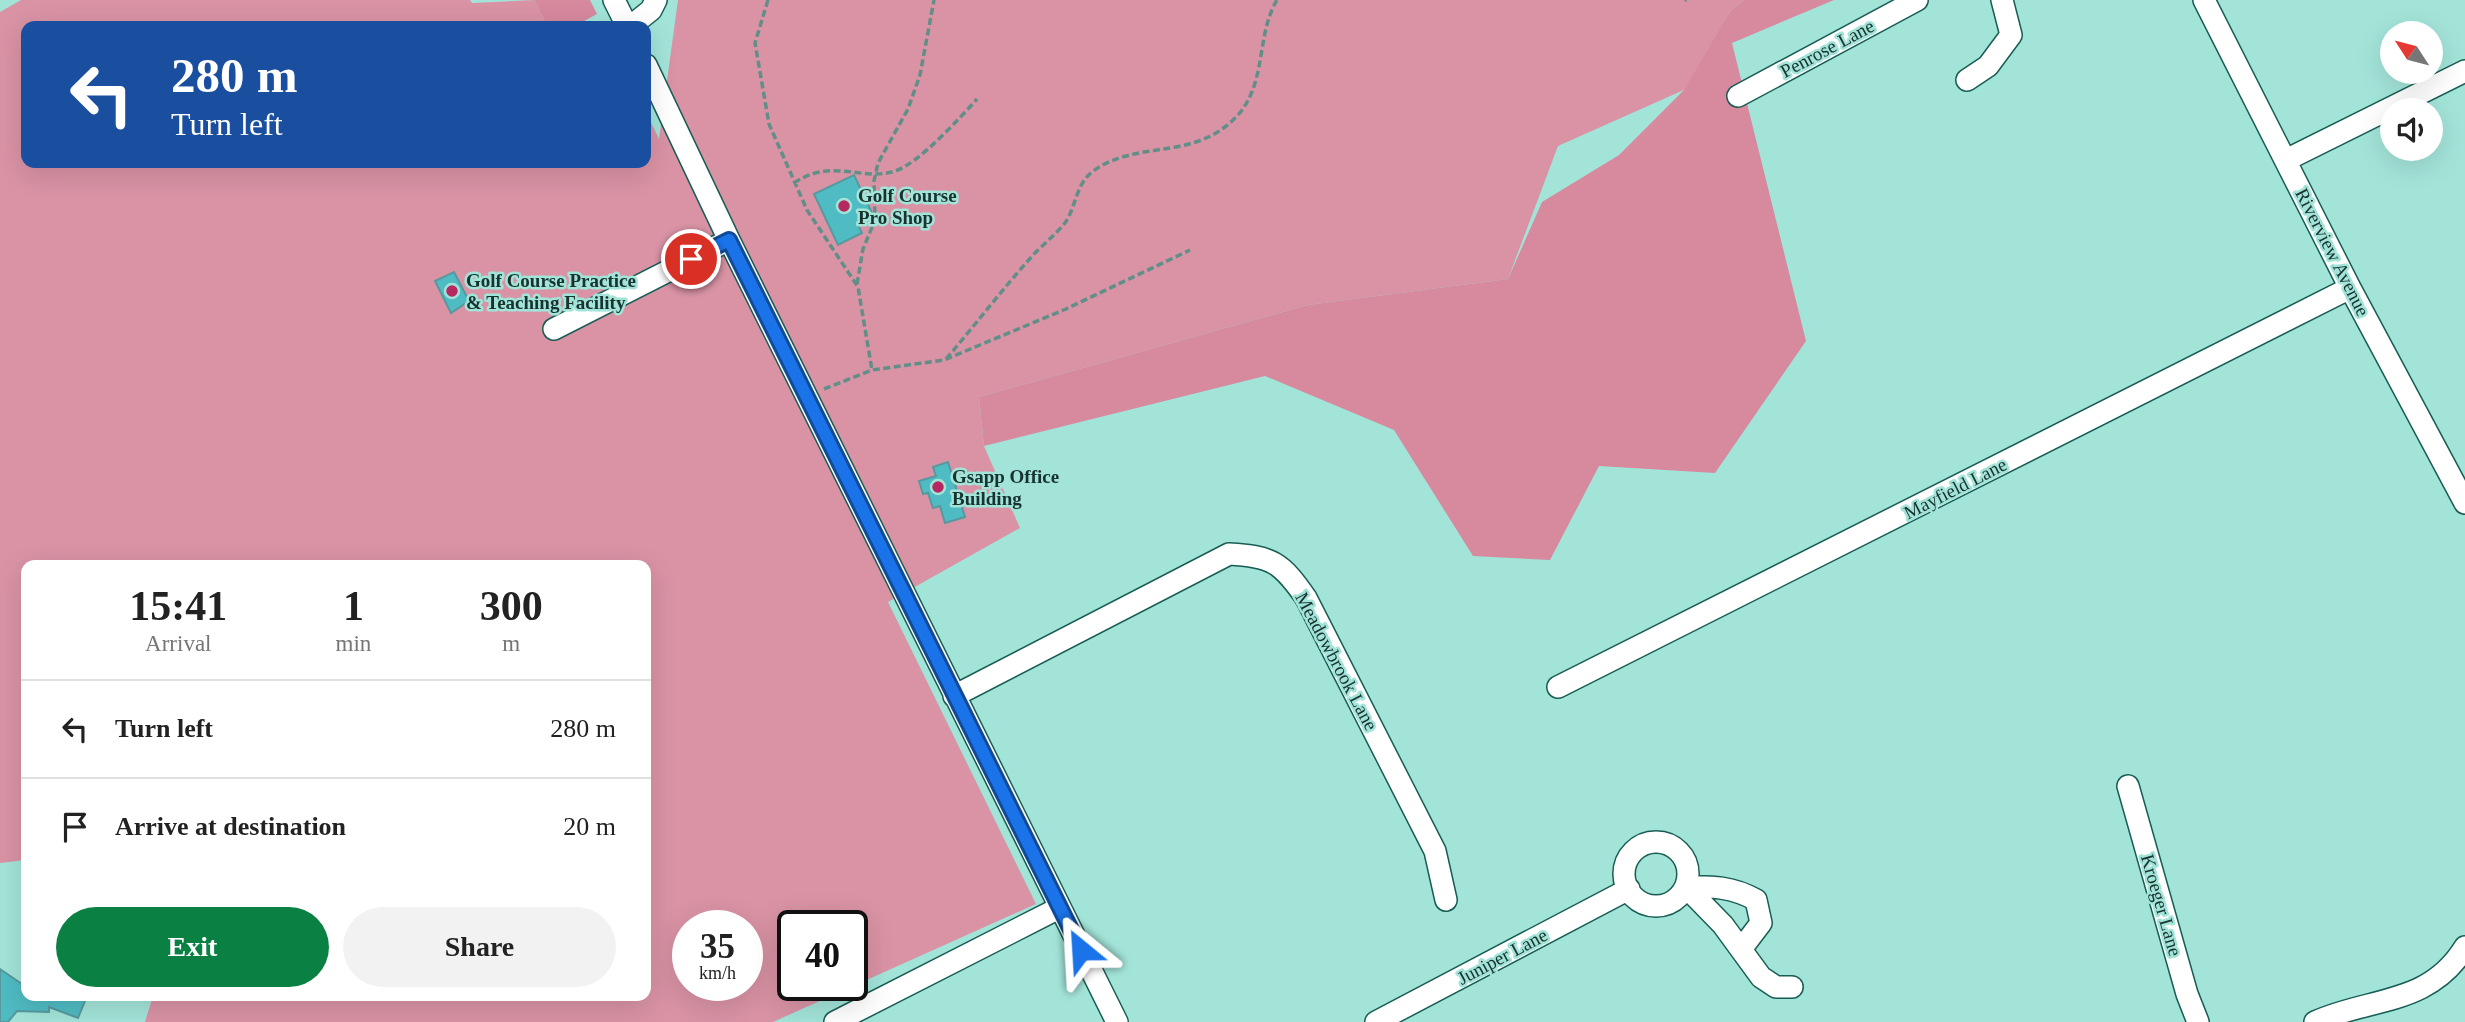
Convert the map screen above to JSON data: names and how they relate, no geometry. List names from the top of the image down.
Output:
{
  "streets": {
    "street": [
      "Penrose Lane",
      "Riverview Avenue",
      "Mayfield Lane",
      "Meadowbrook Lane",
      "Kroeger Lane",
      "Juniper Lane"
    ]
  },
  "crossings": [
    ["Riverview Avenue", "Mayfield Lane"]
  ],
  "places": ["Golf Course Pro Shop", "Golf Course Practice & Teaching Facility", "Gsapp Office Building"],
  "north": "top left",
  "page": {
    "turn": ["280 m", "Turn left"],
    "eta": [
      "15:41",
      "Arrival",
      "1",
      "min",
      "300",
      "m"
    ],
    "list": [
      {
        "name": "Turn left",
        "value": "280 m"
      },
      {
        "name": "Arrive at destination",
        "value": "20 m"
      }
    ],
    "buttons": ["Exit", "Share"],
    "speed": "35 km/h",
    "limit": "40"
  }
}
